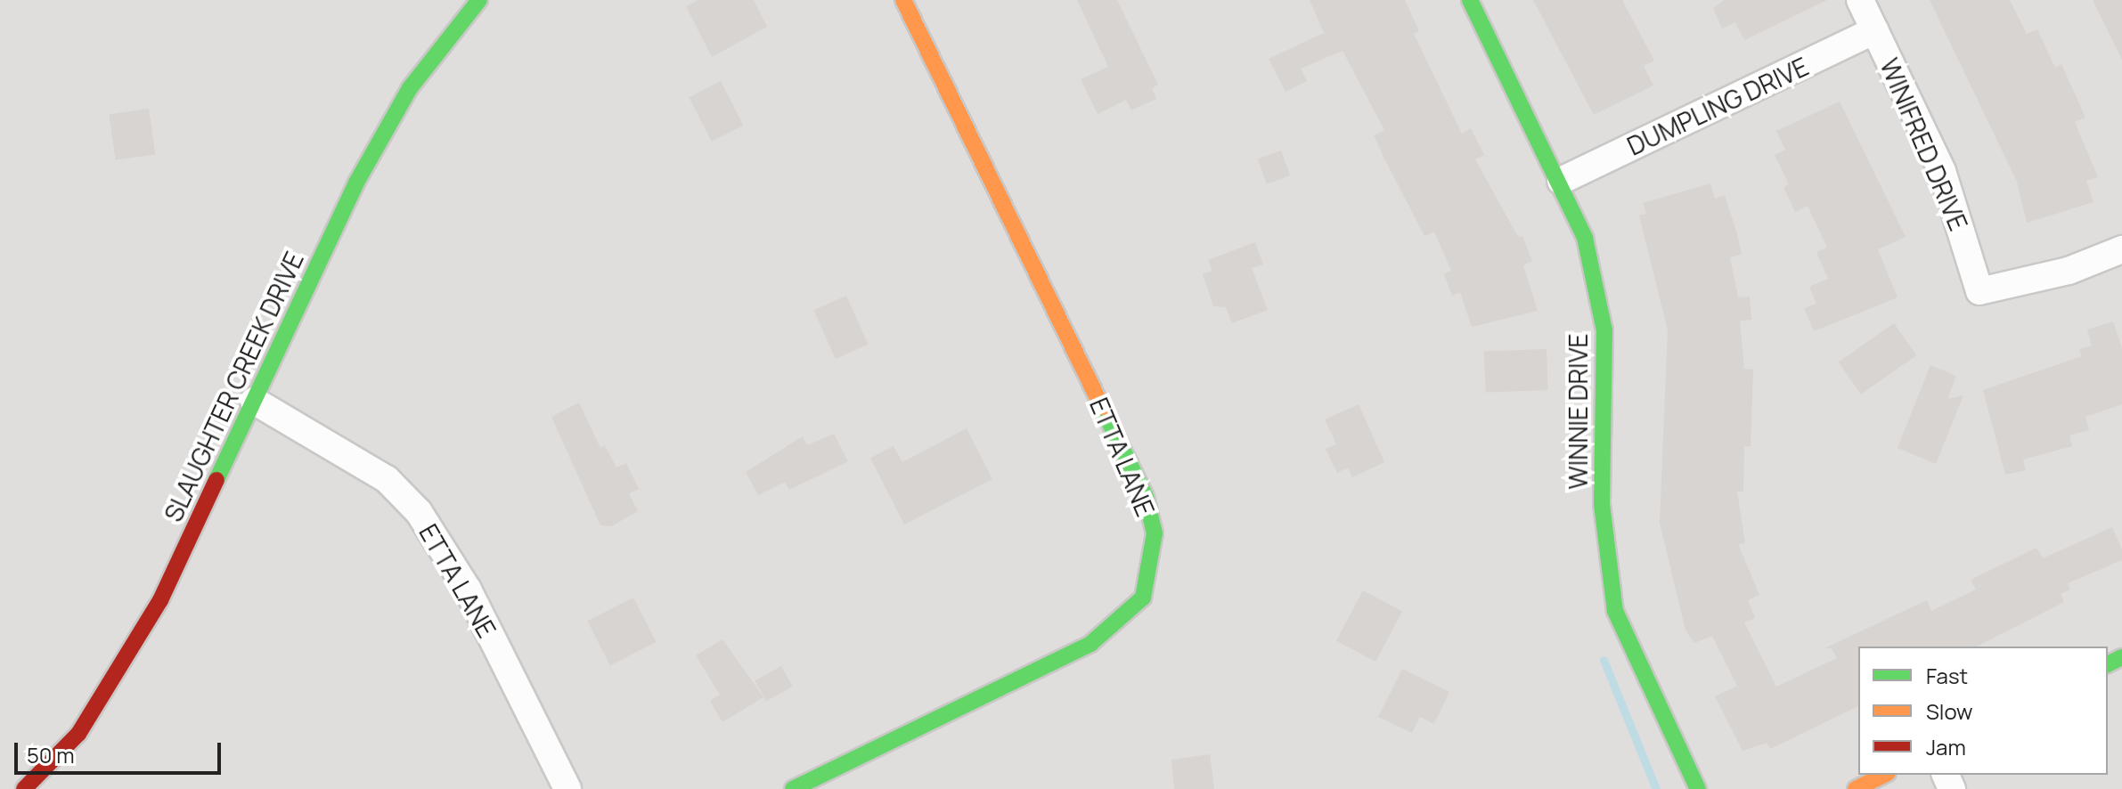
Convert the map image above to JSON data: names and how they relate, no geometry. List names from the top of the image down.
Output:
{
  "streets": {
    "street": [
      "DUMPLING DRIVE",
      "WINIFRED DRIVE",
      "SLAUGHTER CREEK DRIVE",
      "WINNIE DRIVE",
      "ETTA LANE"
    ]
  },
  "crossings": [
    ["DUMPLING DRIVE", "WINIFRED DRIVE"],
    ["DUMPLING DRIVE", "WINNIE DRIVE"],
    ["SLAUGHTER CREEK DRIVE", "ETTA LANE"]
  ],
  "legend": ["Fast", "Slow", "Jam"],
  "scale_bar": "50 m"
}
